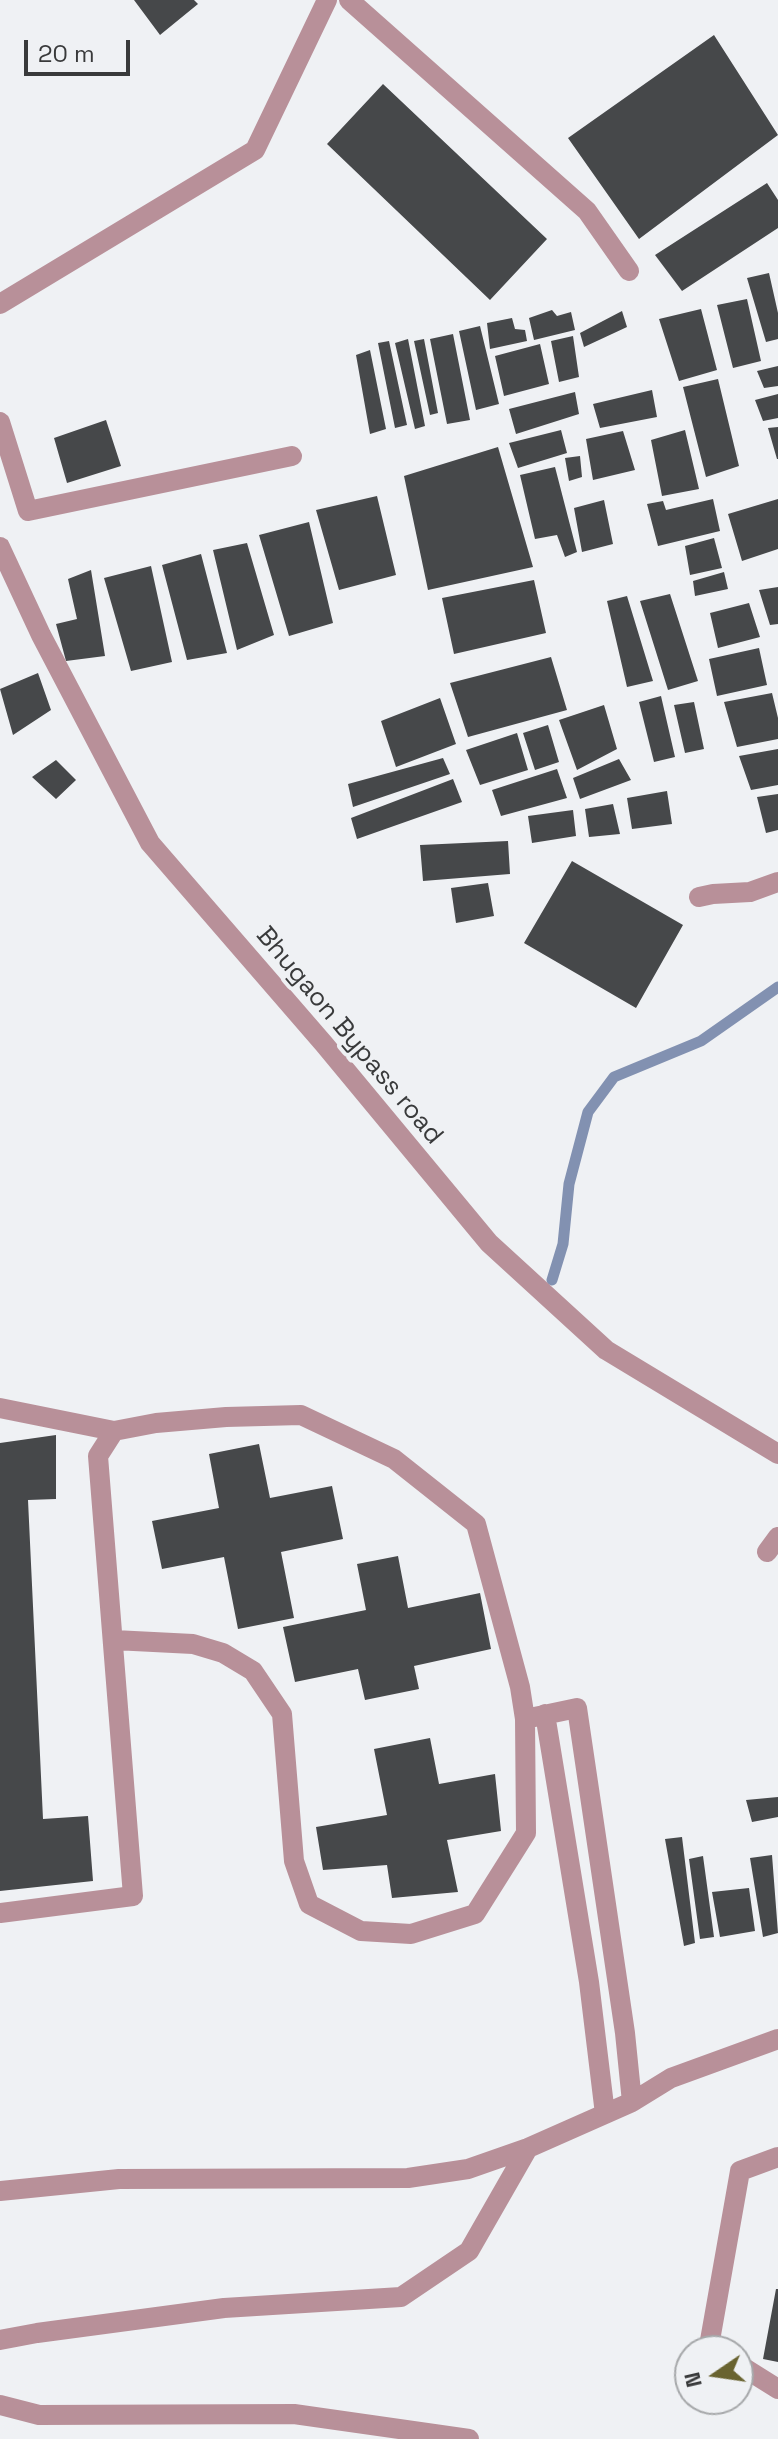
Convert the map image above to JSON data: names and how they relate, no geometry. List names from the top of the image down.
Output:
{
  "streets": {
    "street": ["Bhugaon Bypass road"]
  },
  "scale_bar": "20 m",
  "north": "left"
}
